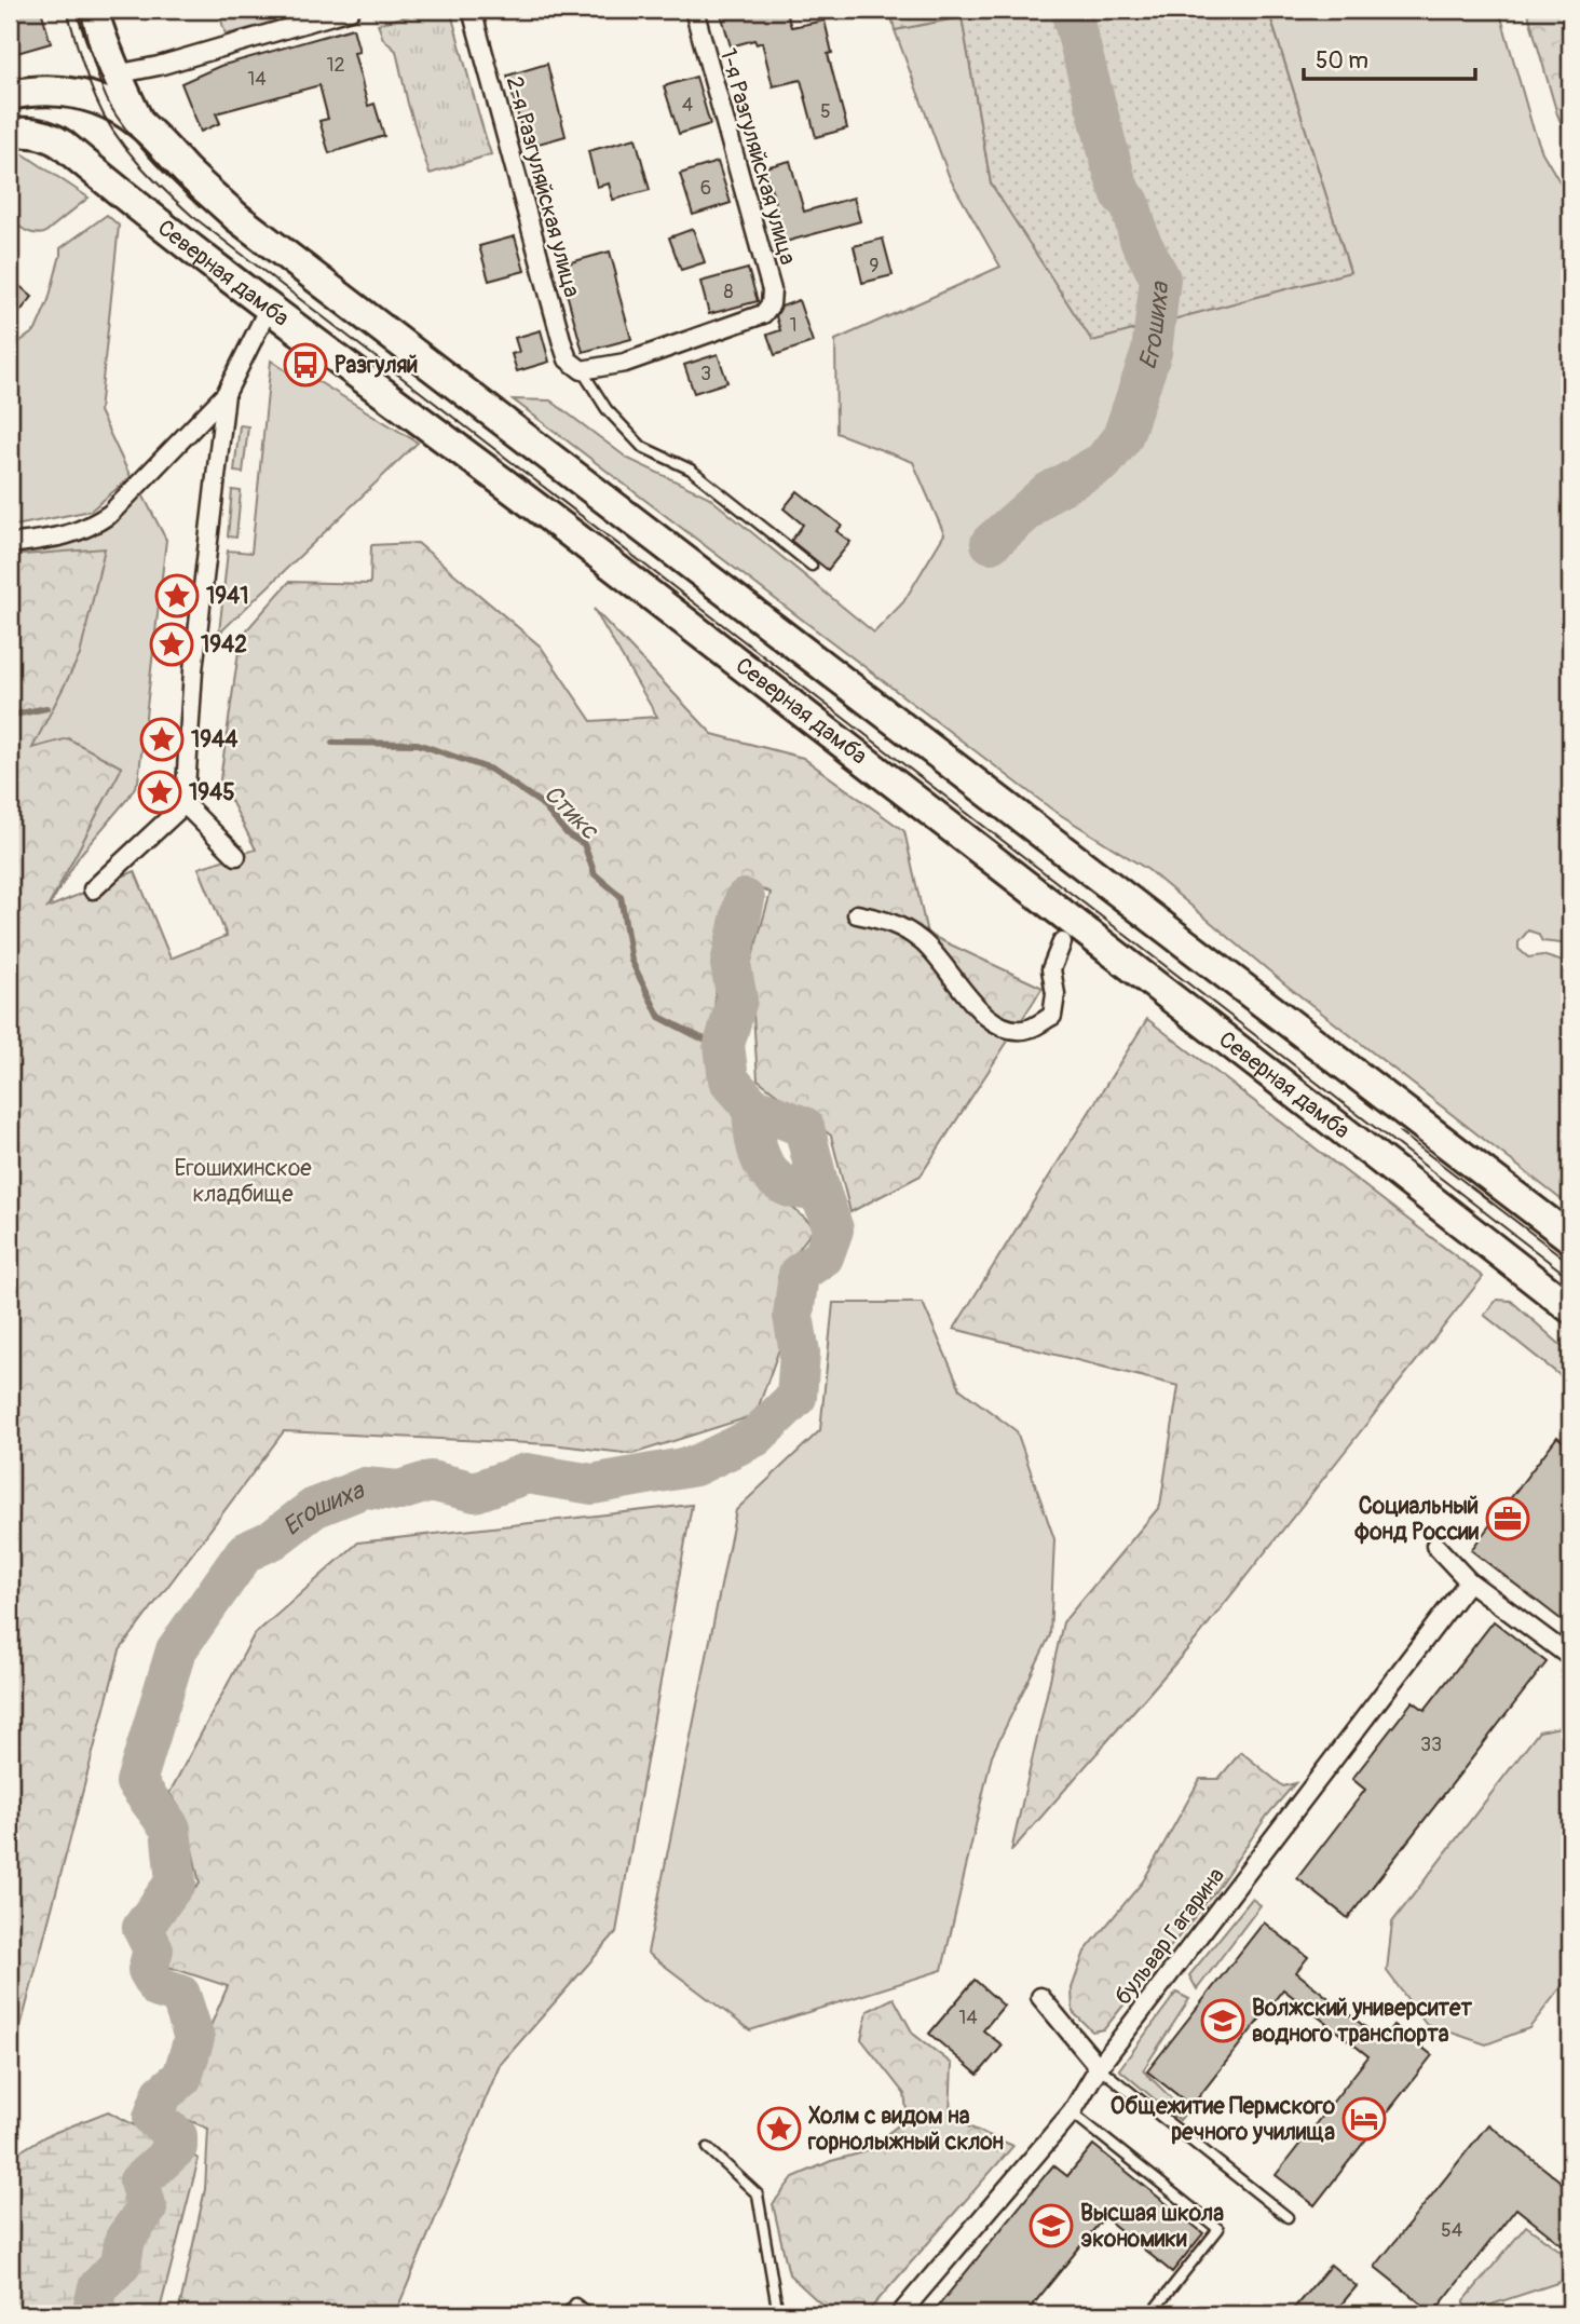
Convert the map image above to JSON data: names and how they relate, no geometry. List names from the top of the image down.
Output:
{
  "streets": {
    "main road": ["Северная дамба"],
    "street": ["1-я Разгуляйская улица", "2-я Разгуляйская улица", "бульвар Гагарина"]
  },
  "crossings": [
    ["1-я Разгуляйская улица", "2-я Разгуляйская улица"]
  ],
  "water": ["Егошиха", "Стикс"],
  "parks": ["Егошихинское кладбище"],
  "places": {
    "bus stop": ["Разгуляй"],
    "place": [
      "1941",
      "1942",
      "1944",
      "1945",
      "Холм с видом на горнолыжный склон"
    ],
    "office": ["Социальный фонд России"],
    "school or university": ["Волжский университет водного транспорта", "Высшая школа экономики"],
    "hotel": ["Общежитие Пермского речного училища"]
  },
  "house_numbers": [
    "12",
    "14",
    "4",
    "5",
    "6",
    "9",
    "8",
    "1",
    "3",
    "33",
    "14",
    "54"
  ],
  "scale_bar": "50 m"
}
